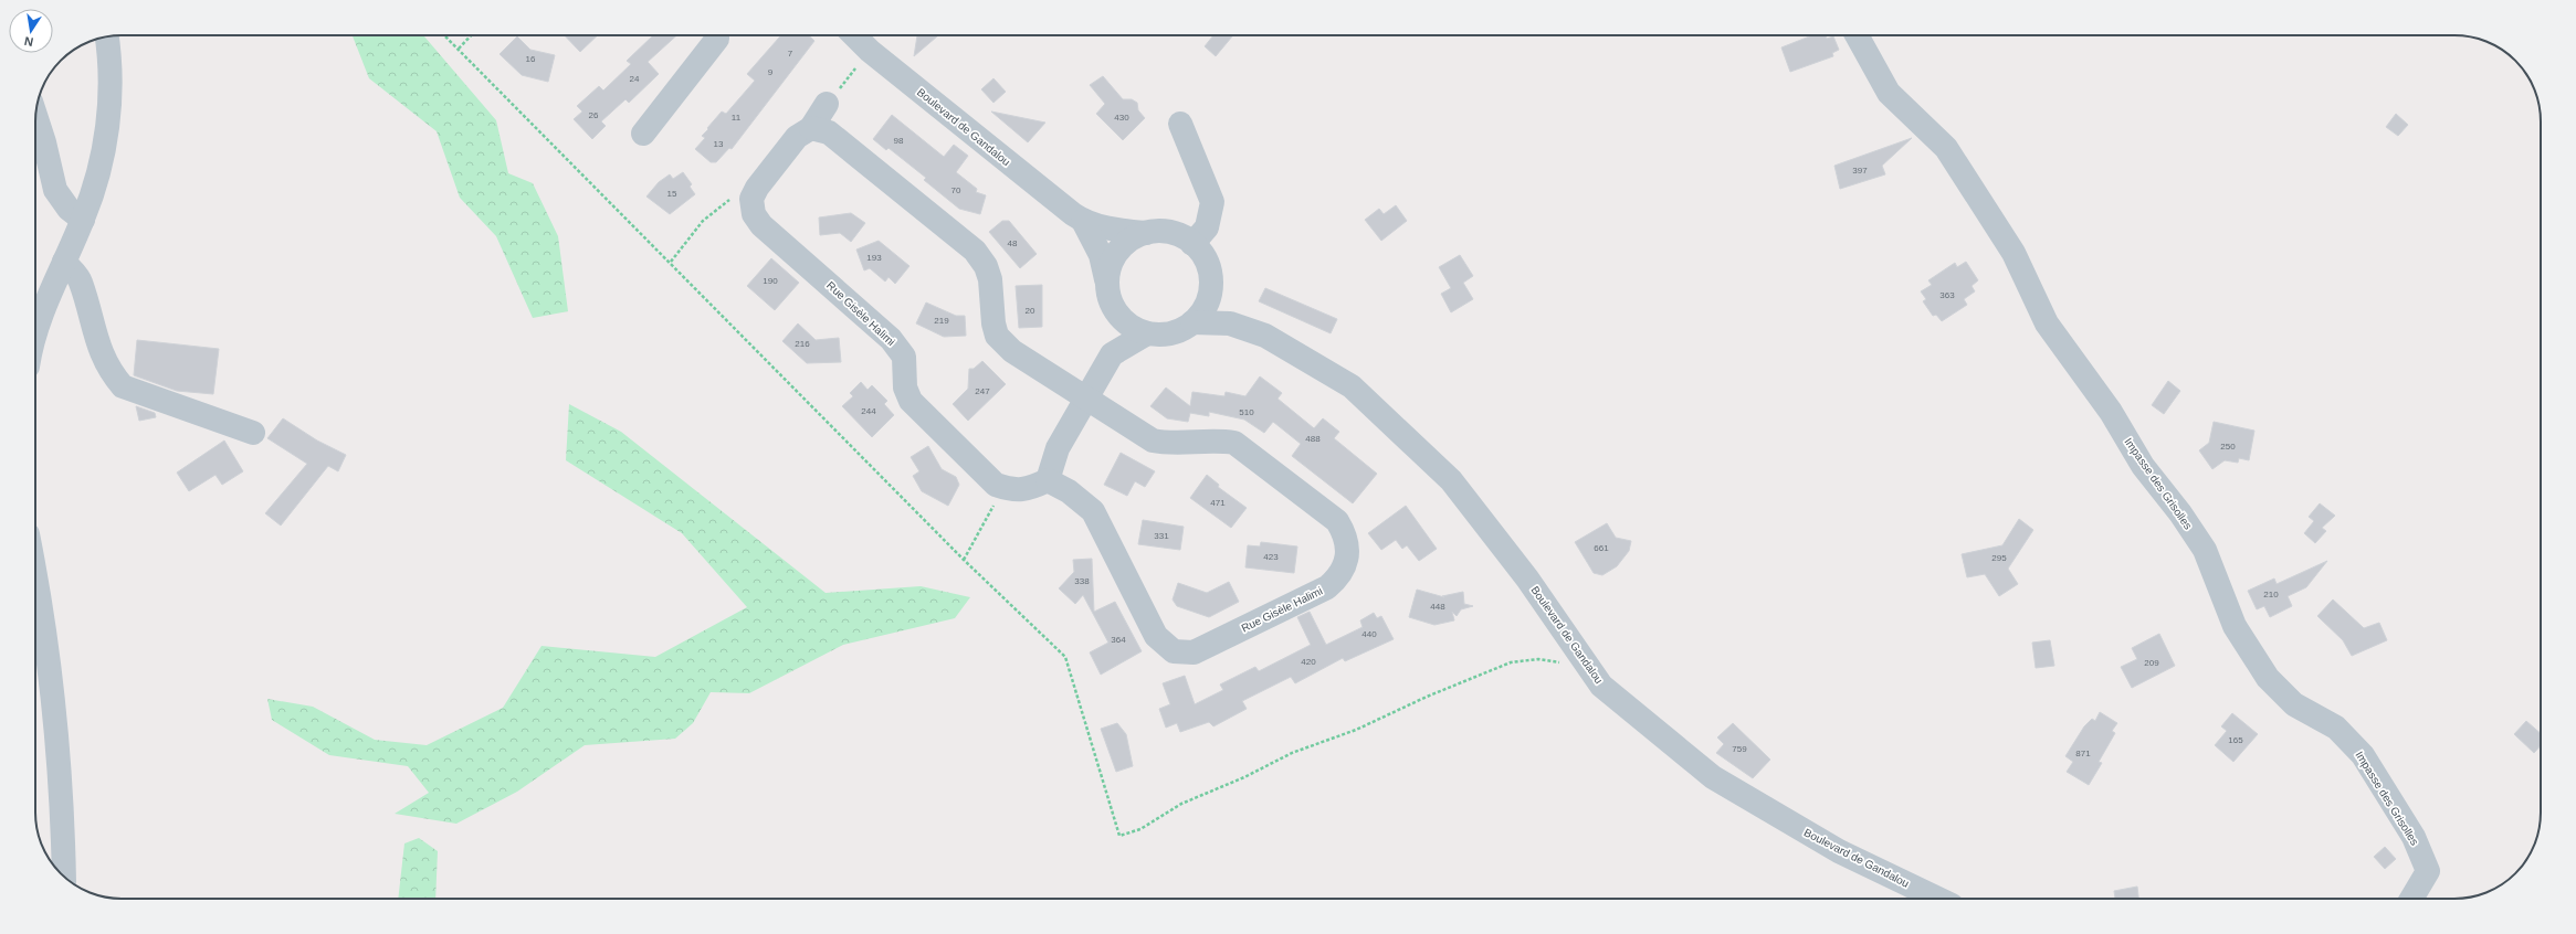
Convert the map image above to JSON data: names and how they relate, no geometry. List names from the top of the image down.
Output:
{
  "streets": {
    "street": ["Boulevard de Gandalou", "Rue Gisèle Halimi", "Impasse des Grisolles"]
  },
  "house_numbers": [
    "7",
    "16",
    "9",
    "24",
    "26",
    "11",
    "430",
    "98",
    "13",
    "397",
    "70",
    "15",
    "48",
    "193",
    "190",
    "363",
    "20",
    "219",
    "216",
    "247",
    "244",
    "510",
    "488",
    "250",
    "471",
    "331",
    "661",
    "423",
    "295",
    "338",
    "210",
    "448",
    "440",
    "364",
    "420",
    "209",
    "165",
    "759",
    "871"
  ],
  "north": "bottom"
}
